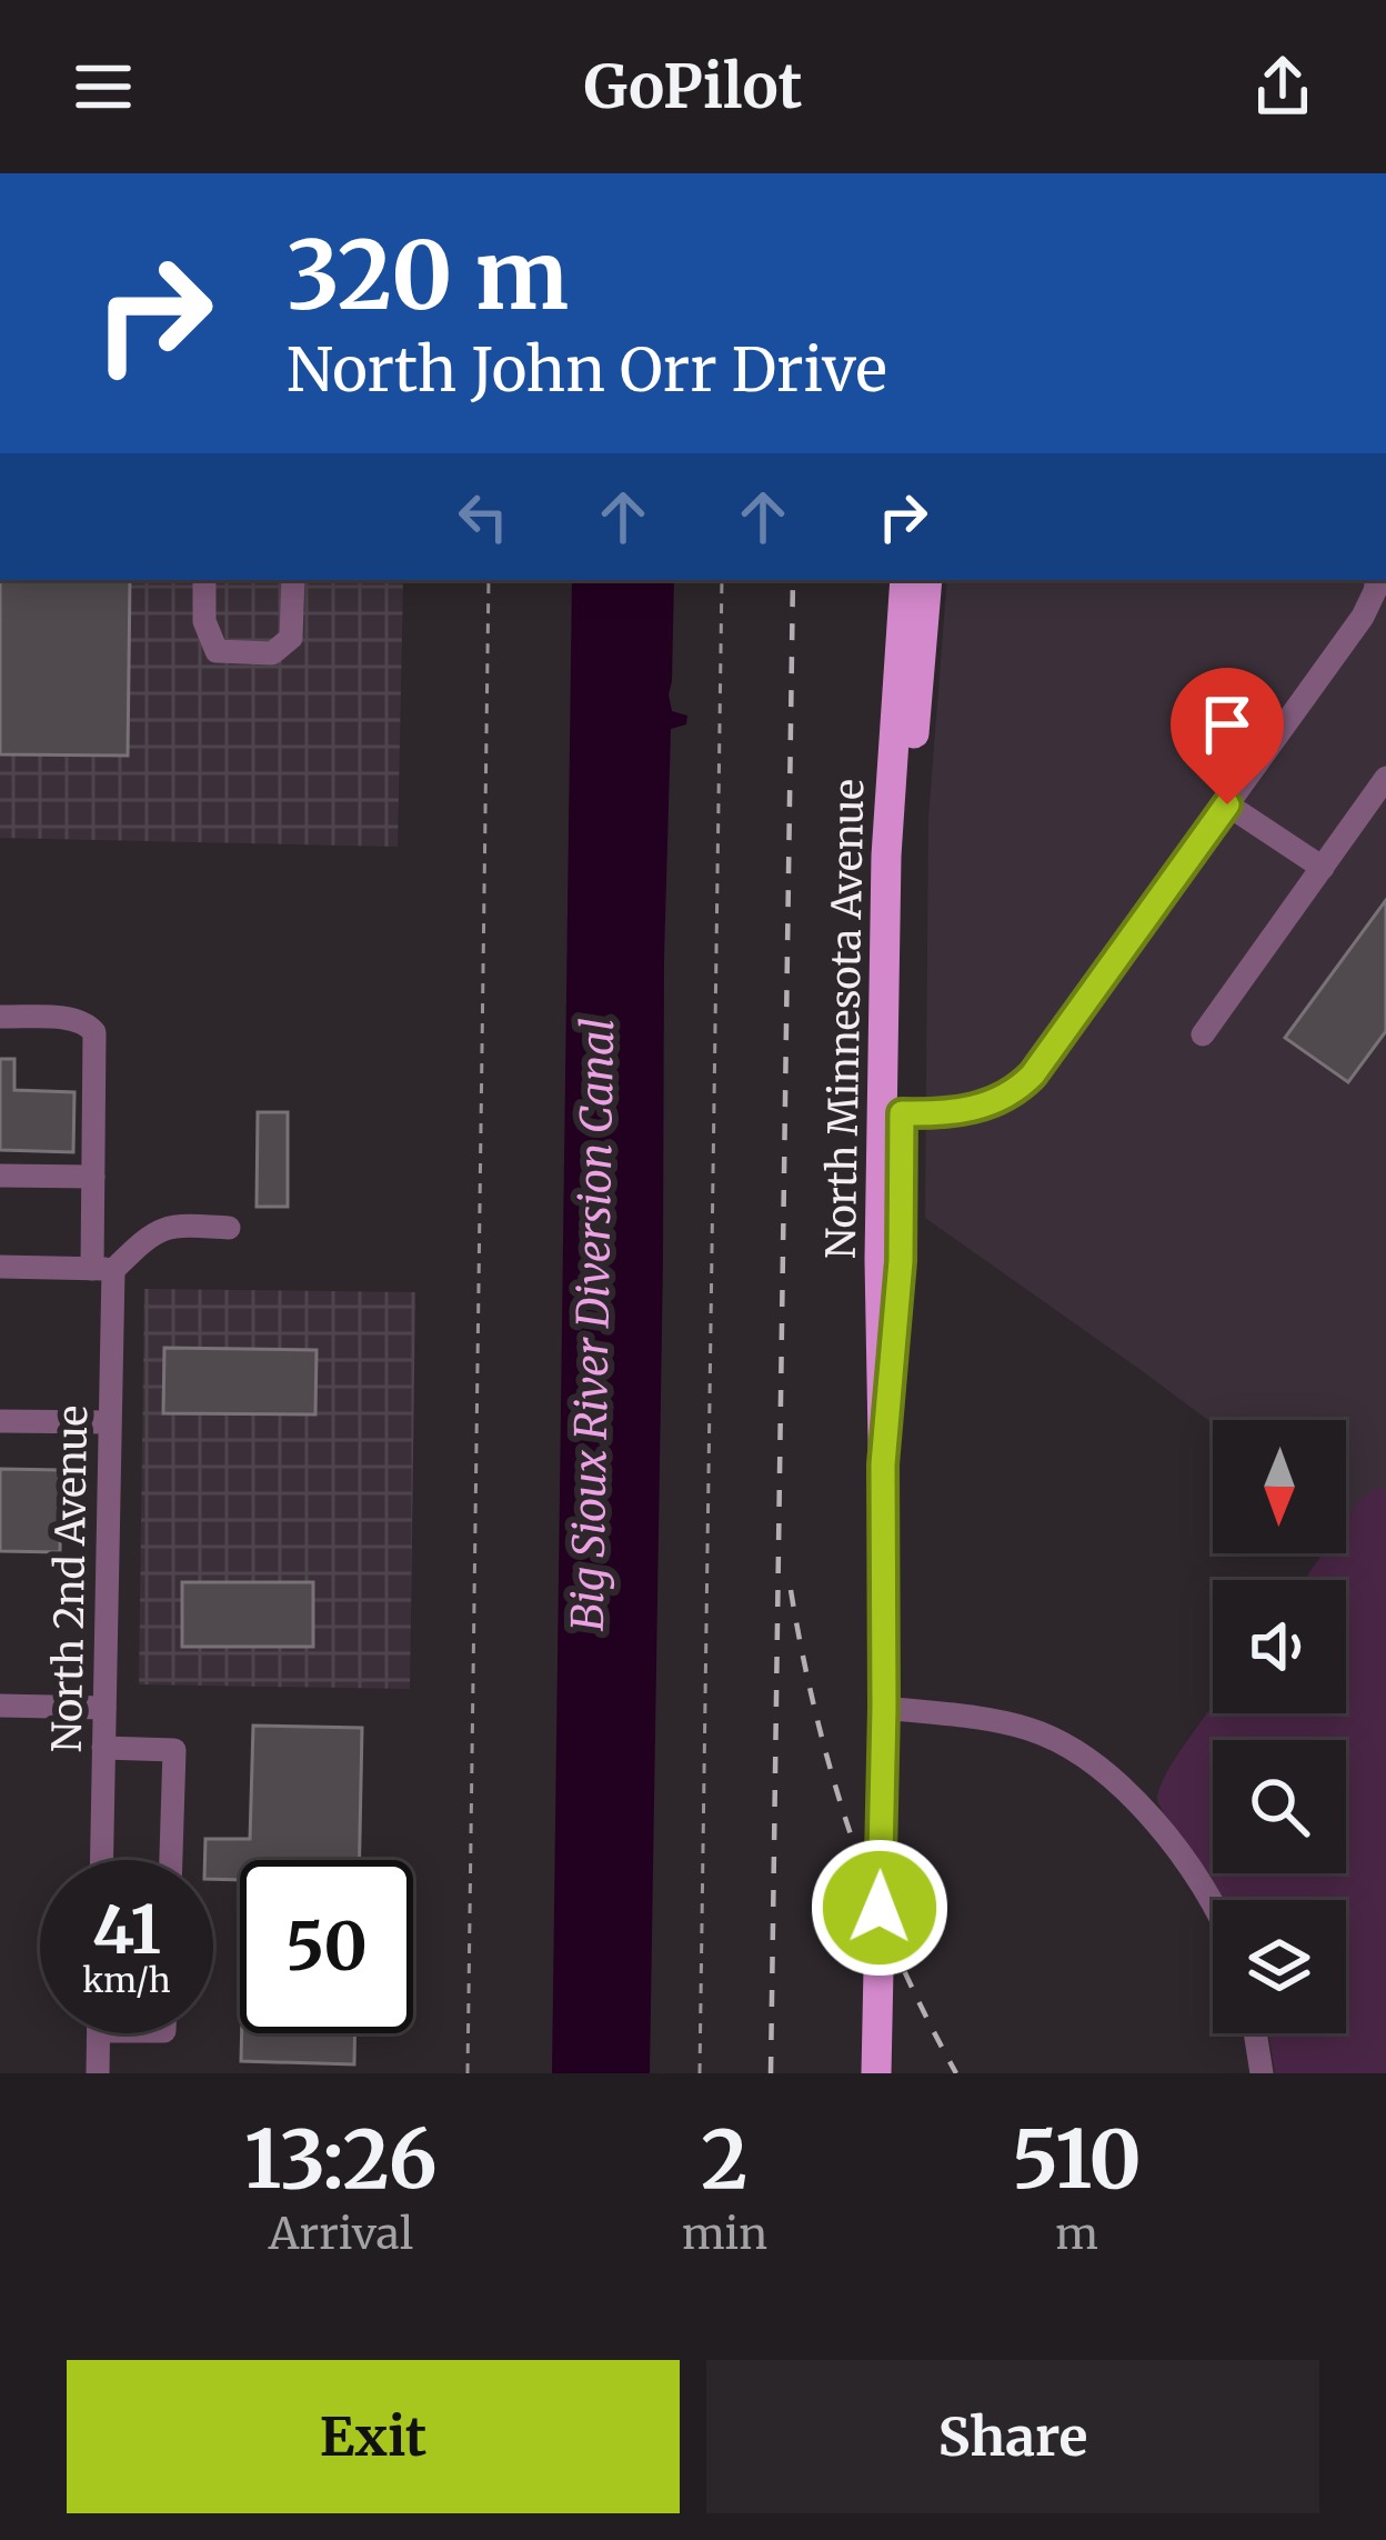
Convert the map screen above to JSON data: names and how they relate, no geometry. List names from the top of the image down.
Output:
{
  "streets": {
    "main road": ["North Minnesota Avenue"],
    "street": ["North 2nd Avenue"]
  },
  "water": ["Big Sioux River Diversion Canal"],
  "north": "bottom",
  "page": {
    "header": "GoPilot",
    "turn": ["320 m", "North John Orr Drive"],
    "speed": "41 km/h",
    "limit": "50",
    "eta": [
      "13:26",
      "Arrival",
      "2",
      "min",
      "510",
      "m"
    ],
    "buttons": ["Exit", "Share"]
  }
}
